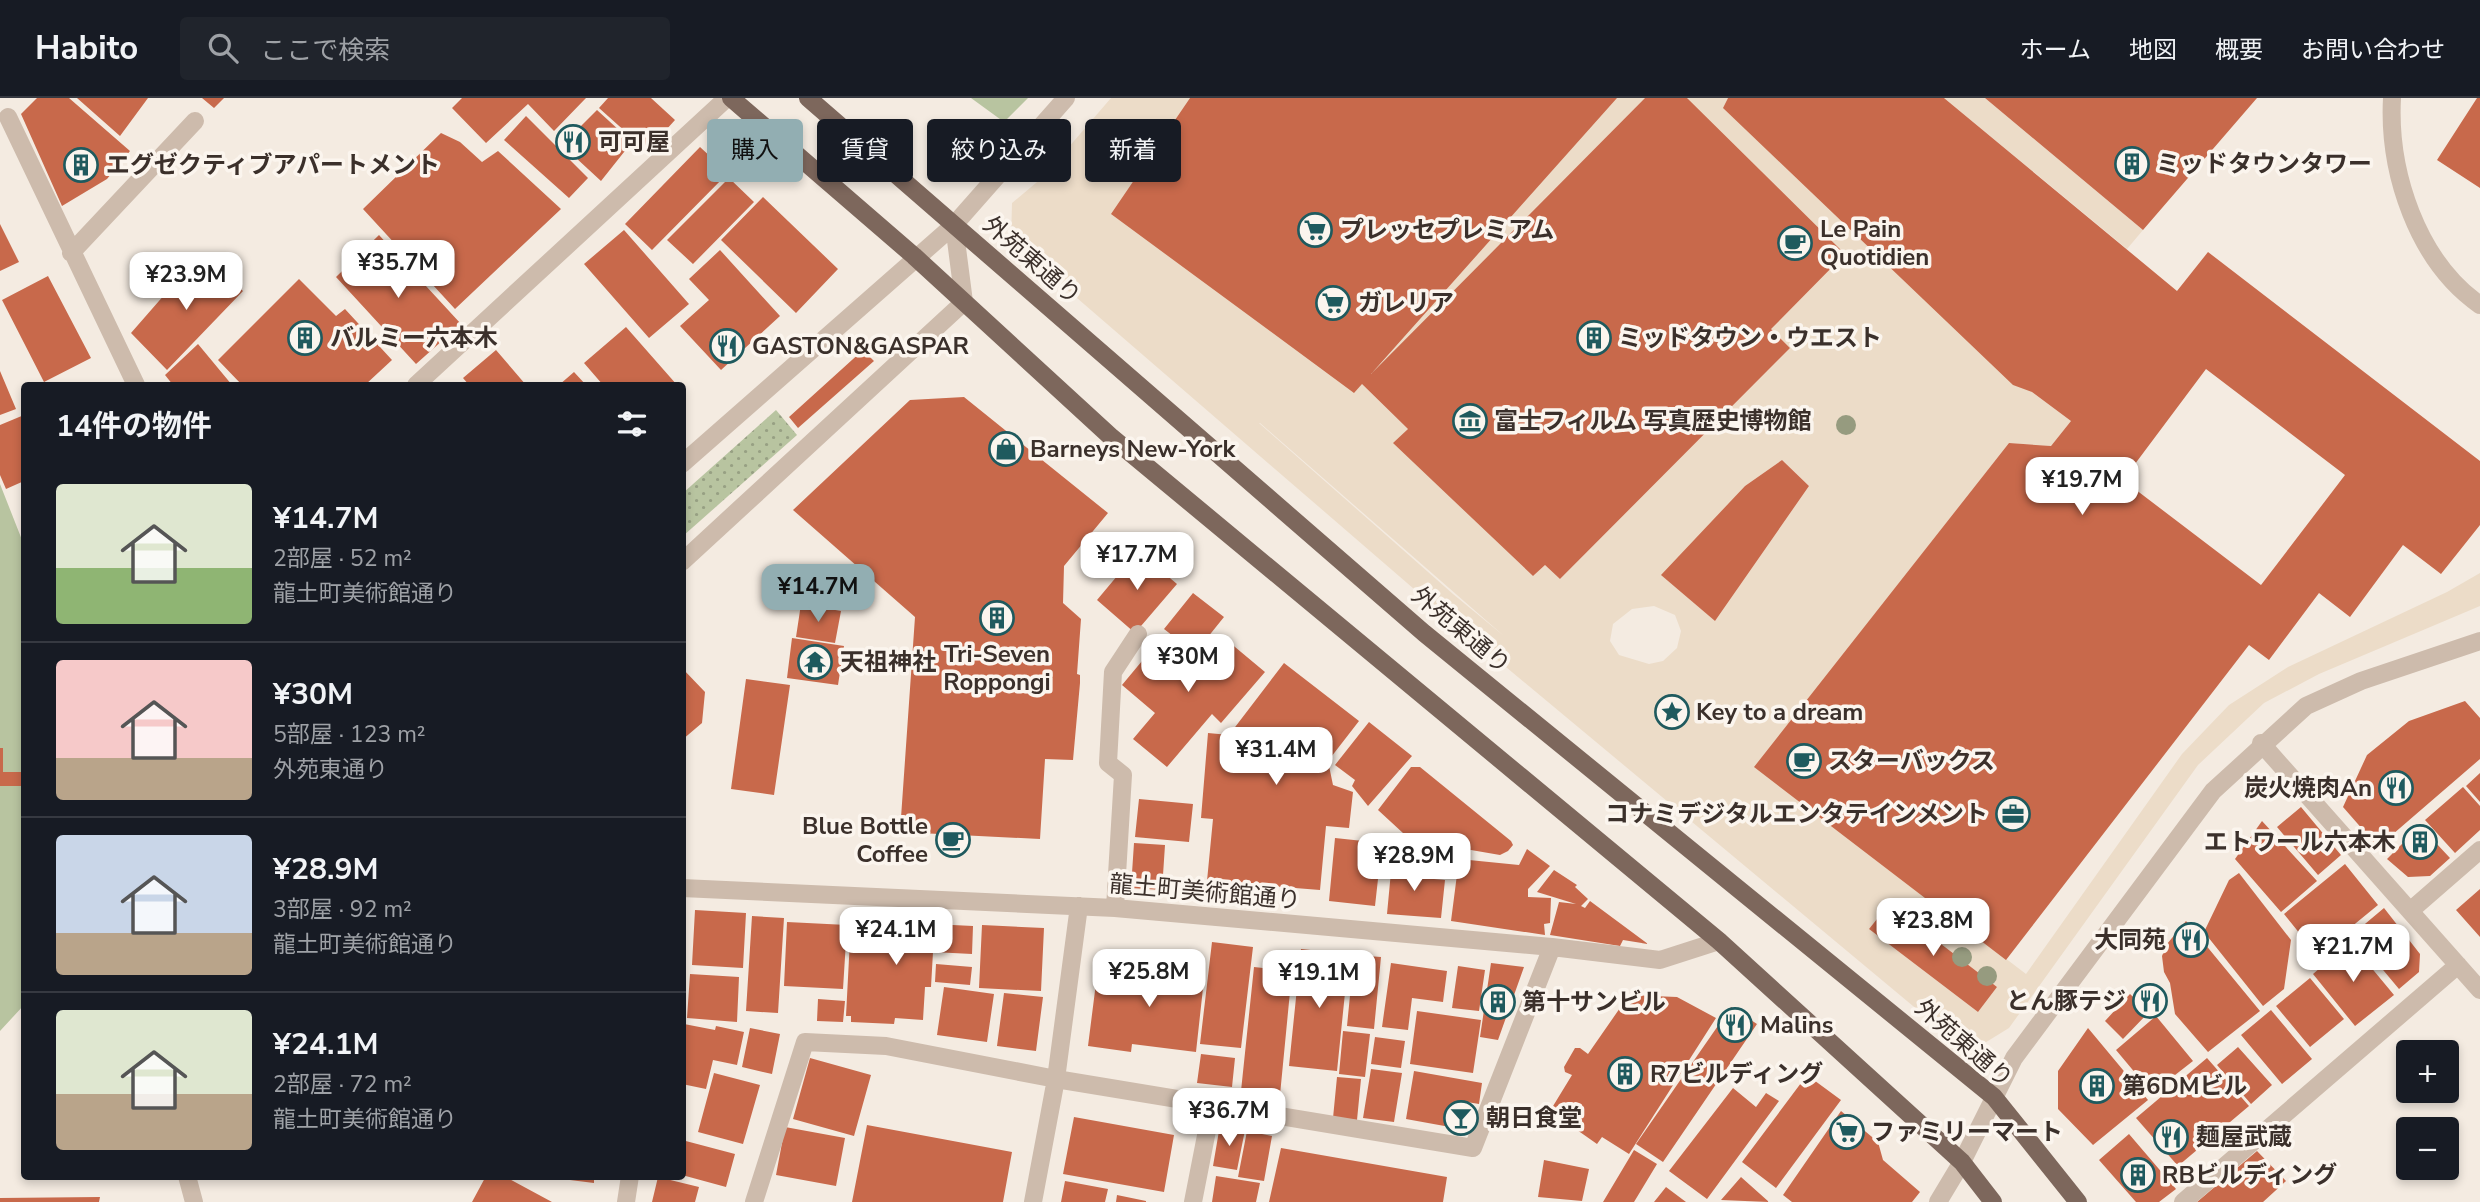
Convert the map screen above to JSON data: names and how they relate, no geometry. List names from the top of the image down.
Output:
{
  "streets": {
    "main road": ["外苑東通り"],
    "street": ["龍土町美術館通り"]
  },
  "places": {
    "restaurant": [
      "可可屋",
      "GASTON&GASPAR",
      "炭火焼肉An",
      "大同苑",
      "とん豚テジ",
      "Malins",
      "麺屋武蔵"
    ],
    "building": [
      "ミッドタウンタワー",
      "エグゼクティブアパートメント",
      "バルミー六本木",
      "ミッドタウン・ウエスト",
      "Tri-Seven Roppongi",
      "エトワール六本木",
      "第十サンビル",
      "R7ビルディング",
      "第6DMビル",
      "RBビルディング"
    ],
    "supermarket": ["プレッセプレミアム", "ガレリア", "ファミリーマート"],
    "cafe": ["Le Pain Quotidien", "スターバックス", "Blue Bottle Coffee"],
    "museum": ["富士フィルム 写真歴史博物館"],
    "shop": ["Barneys New-York"],
    "temple": ["天祖神社"],
    "place": ["Key to a dream"],
    "office": ["コナミデジタルエンタテインメント"],
    "bar": ["朝日食堂"]
  },
  "page": {
    "header": "Habito",
    "search": "ここで検索",
    "nav": [
      "ホーム",
      "地図",
      "概要",
      "お問い合わせ"
    ],
    "chip": [
      "購入",
      "賃貸",
      "絞り込み",
      "新着"
    ],
    "price": [
      "¥35.7M",
      "¥23.9M",
      "¥19.7M",
      "¥17.7M",
      "¥14.7M",
      "¥30M",
      "¥31.4M",
      "¥28.9M",
      "¥23.8M",
      "¥24.1M",
      "¥21.7M",
      "¥25.8M",
      "¥19.1M",
      "¥36.7M"
    ],
    "heading": "14件の物件",
    "list": [
      {
        "name": "¥14.7M",
        "note": "2部屋 · 52 m² · 龍土町美術館通り"
      },
      {
        "name": "¥30M",
        "note": "5部屋 · 123 m² · 外苑東通り"
      },
      {
        "name": "¥28.9M",
        "note": "3部屋 · 92 m² · 龍土町美術館通り"
      },
      {
        "name": "¥24.1M",
        "note": "2部屋 · 72 m² · 龍土町美術館通り"
      }
    ],
    "map_buttons": ["+", "−"]
  }
}
